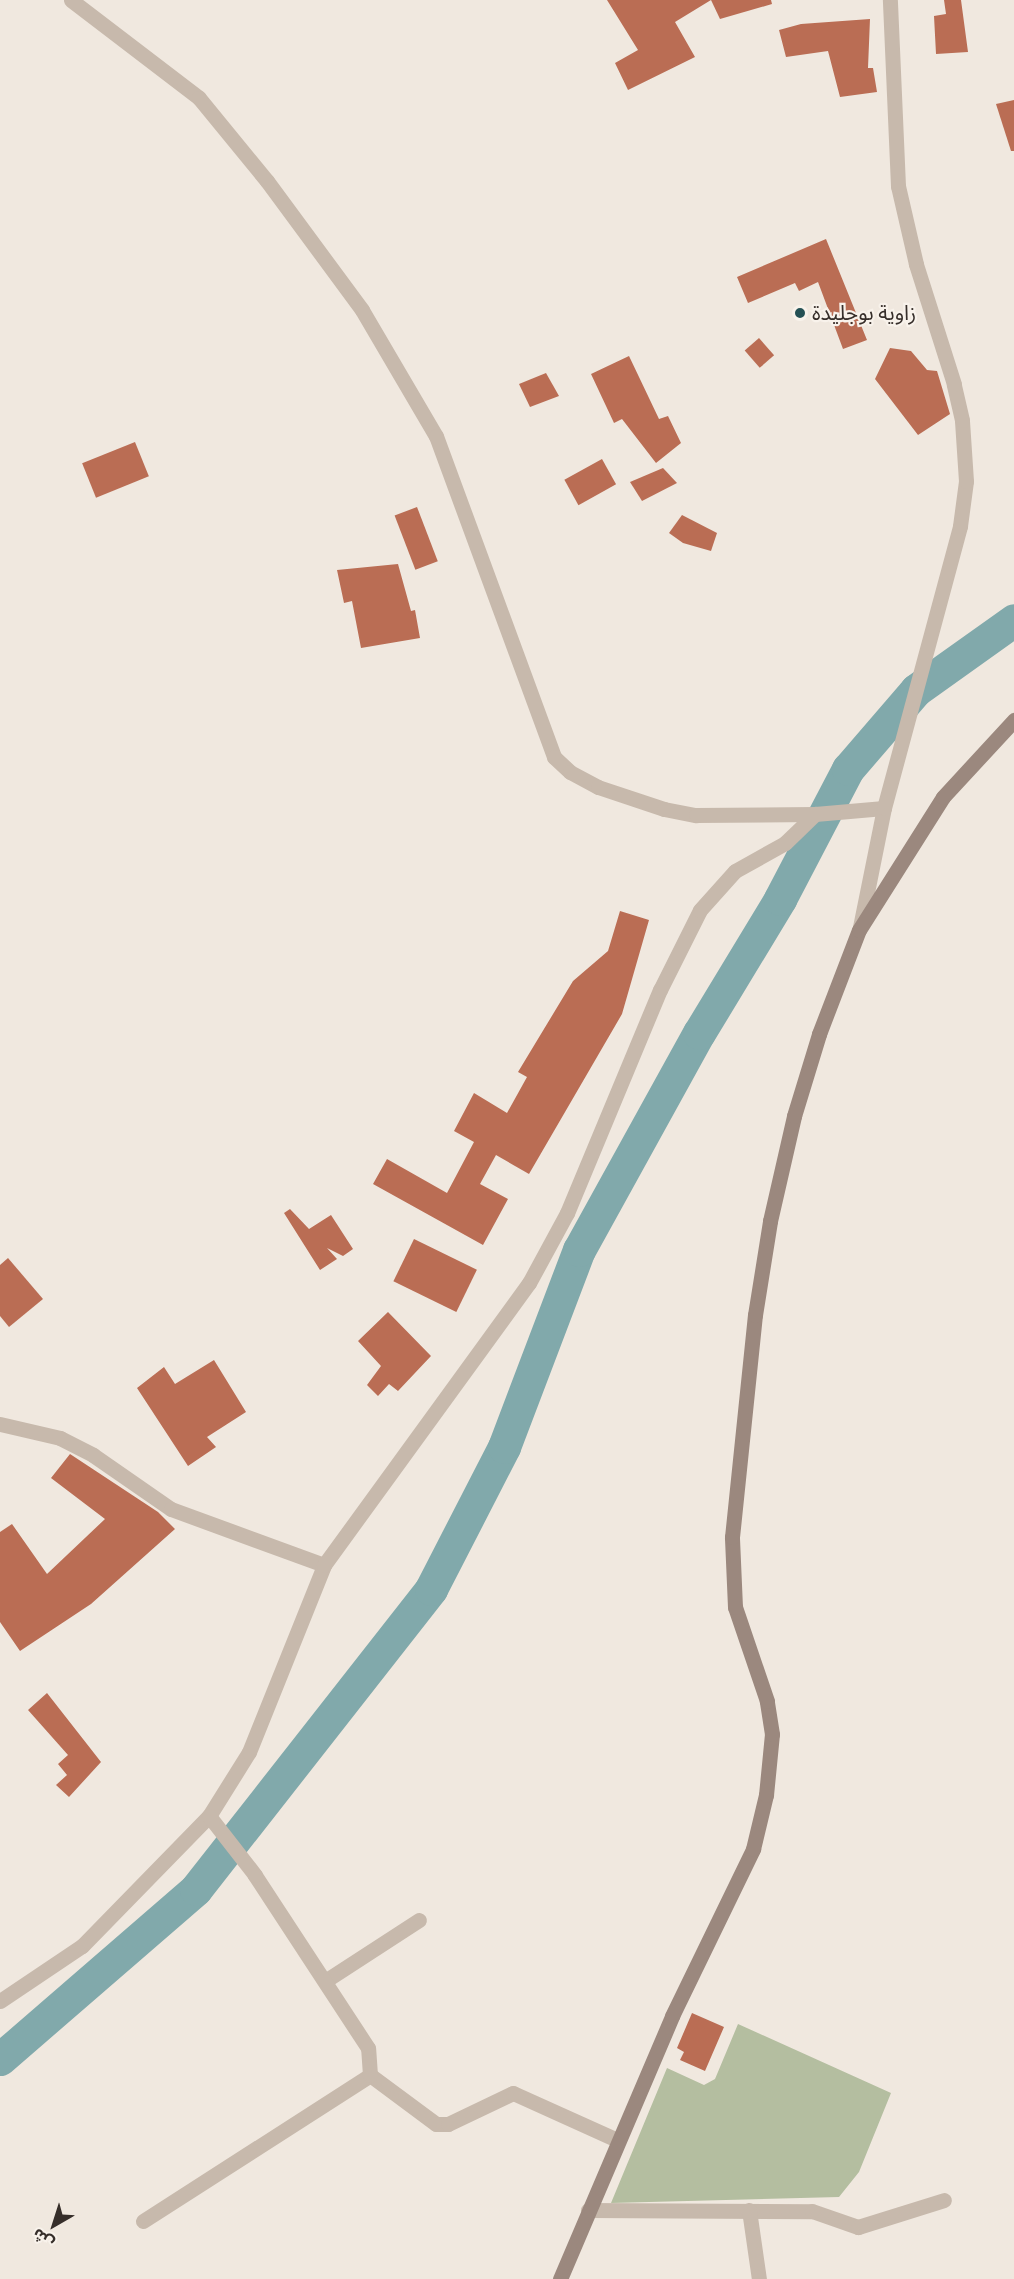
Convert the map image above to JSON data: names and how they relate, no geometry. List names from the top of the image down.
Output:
{
  "places": ["زاوية بوجليدة"],
  "north": "bottom left"
}
